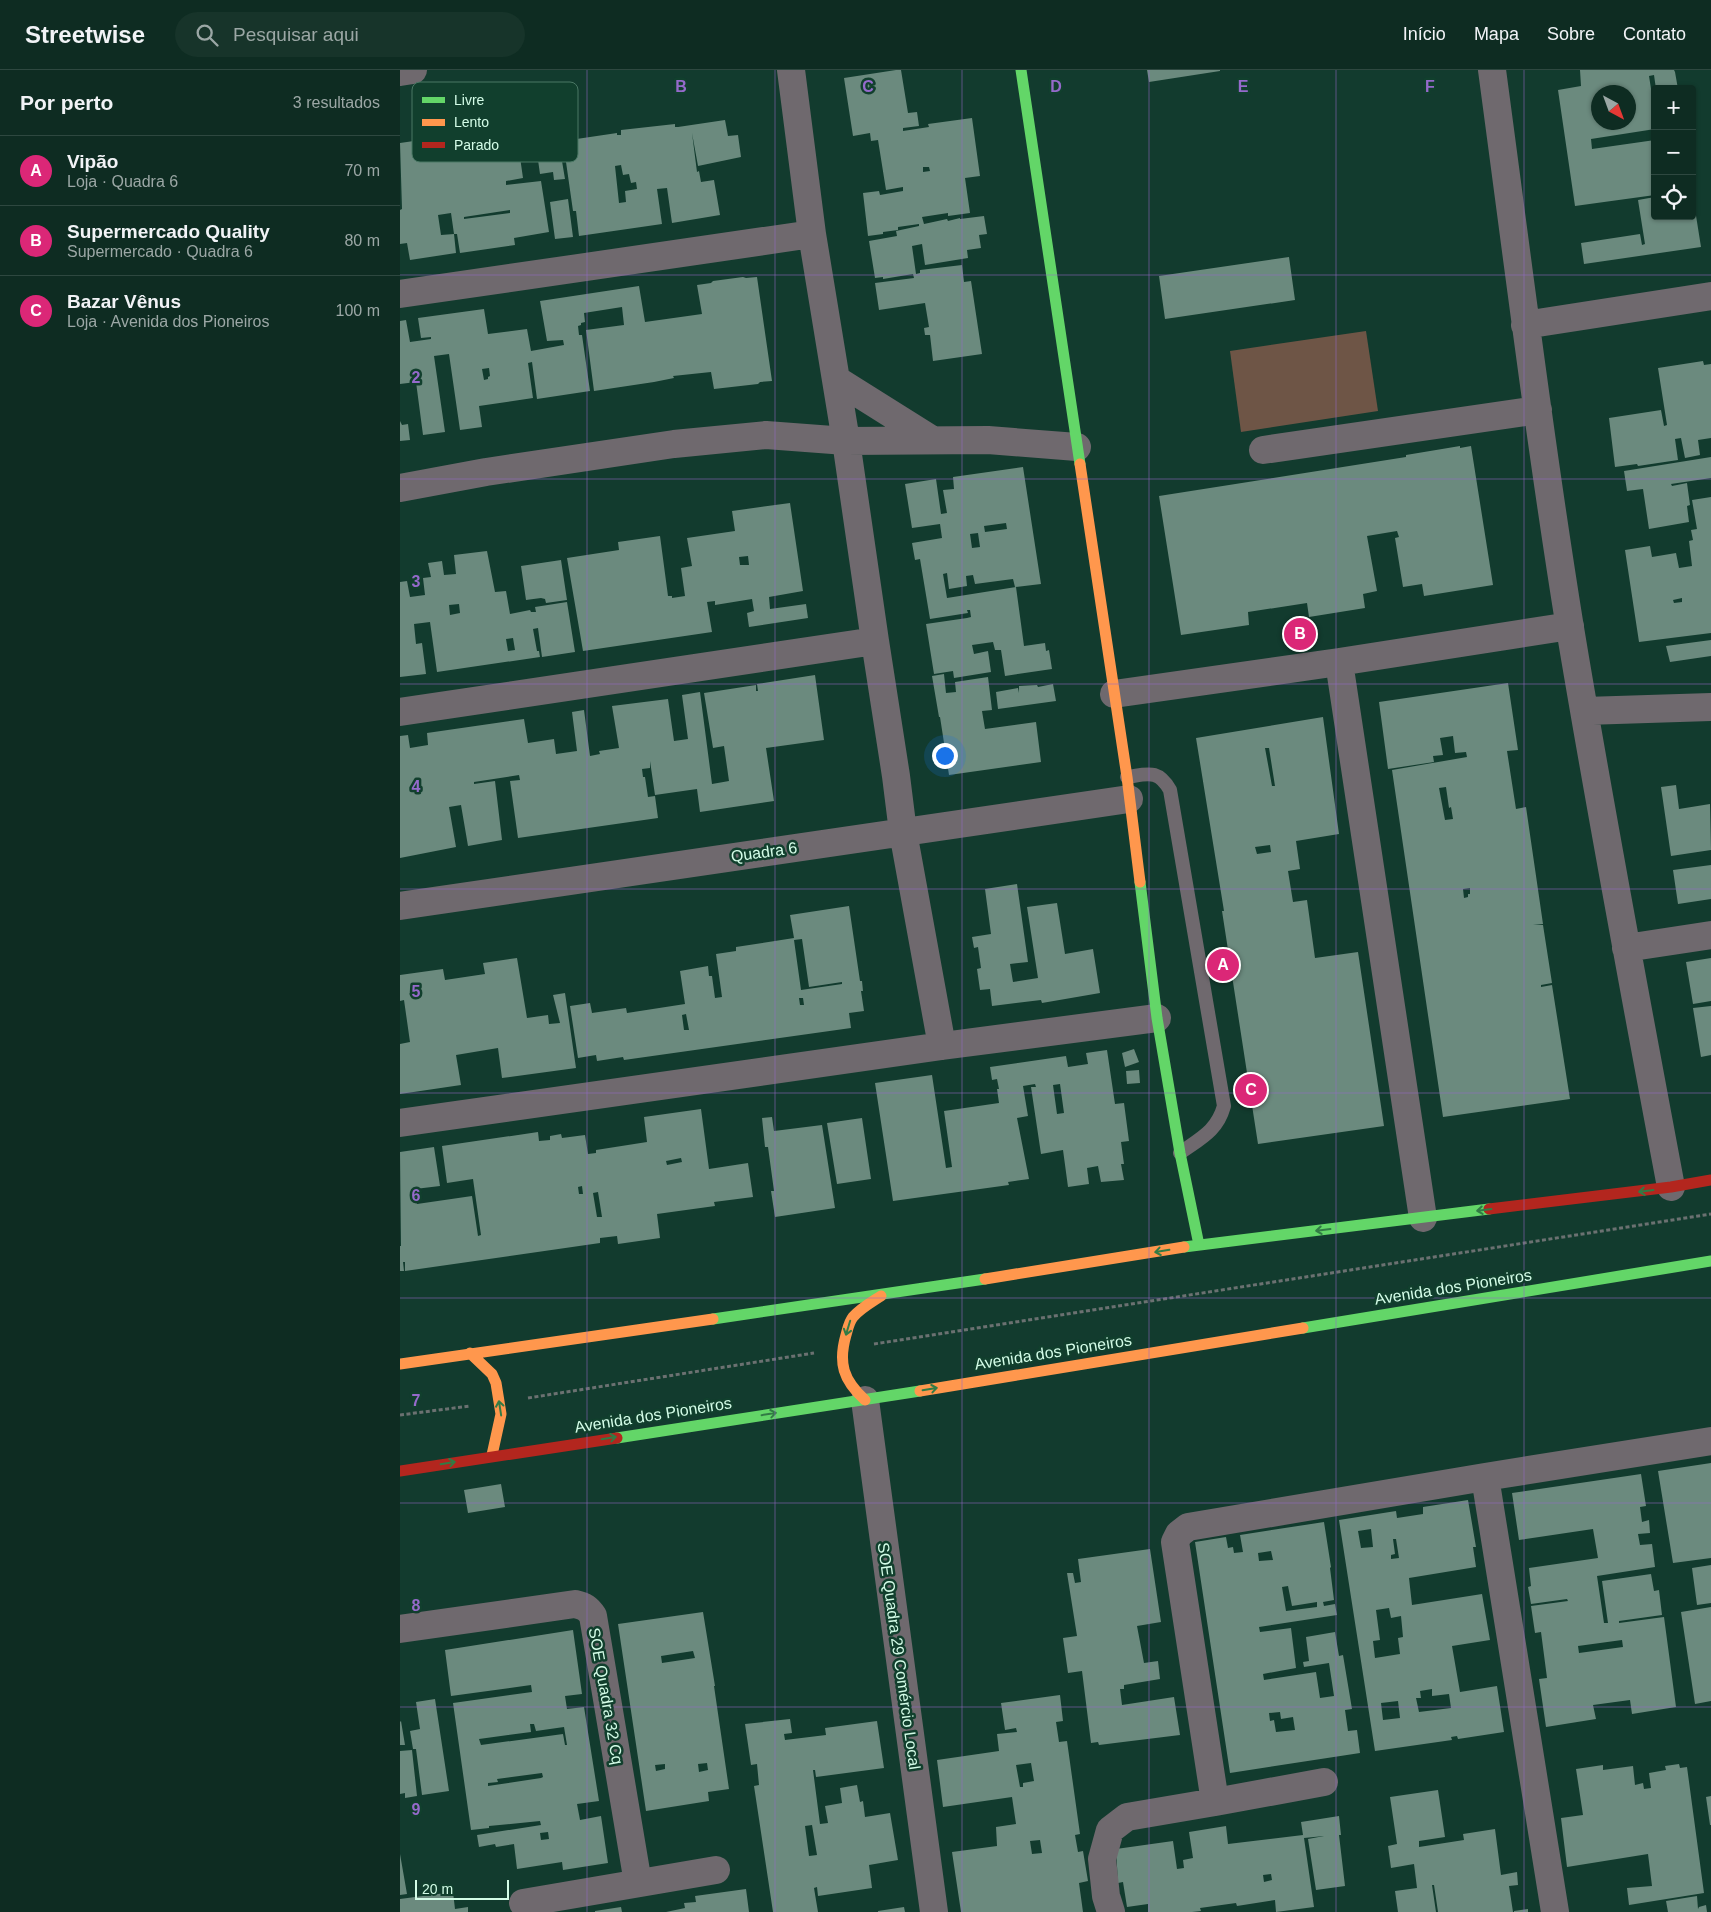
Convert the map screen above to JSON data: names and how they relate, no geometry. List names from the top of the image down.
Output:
{
  "streets": {
    "main road": ["Avenida dos Pioneiros"],
    "street": ["Quadra 6", "SOE Quadra 29 Comércio Local", "SOE Quadra 32 Cq"]
  },
  "crossings": [
    ["Avenida dos Pioneiros", "SOE Quadra 29 Comércio Local"]
  ],
  "legend": ["Livre", "Lento", "Parado"],
  "scale_bar": "20 m",
  "north": "bottom right",
  "page": {
    "header": "Streetwise",
    "search": "Pesquisar aqui",
    "nav": [
      "Início",
      "Mapa",
      "Sobre",
      "Contato"
    ],
    "heading": ["Por perto", "3 resultados"],
    "map_buttons": ["+", "−"],
    "list": [
      {
        "mark": "A",
        "name": "Vipão",
        "note": "Loja · Quadra 6",
        "value": "70 m"
      },
      {
        "mark": "B",
        "name": "Supermercado Quality",
        "note": "Supermercado · Quadra 6",
        "value": "80 m"
      },
      {
        "mark": "C",
        "name": "Bazar Vênus",
        "note": "Loja · Avenida dos Pioneiros",
        "value": "100 m"
      }
    ],
    "pins": ["B", "A", "C"],
    "scale": "20 m"
  },
  "grid": {
    "columns": [
      "B",
      "C",
      "D",
      "E",
      "F"
    ],
    "rows": [
      "2",
      "3",
      "4",
      "5",
      "6",
      "7",
      "8",
      "9"
    ]
  }
}
